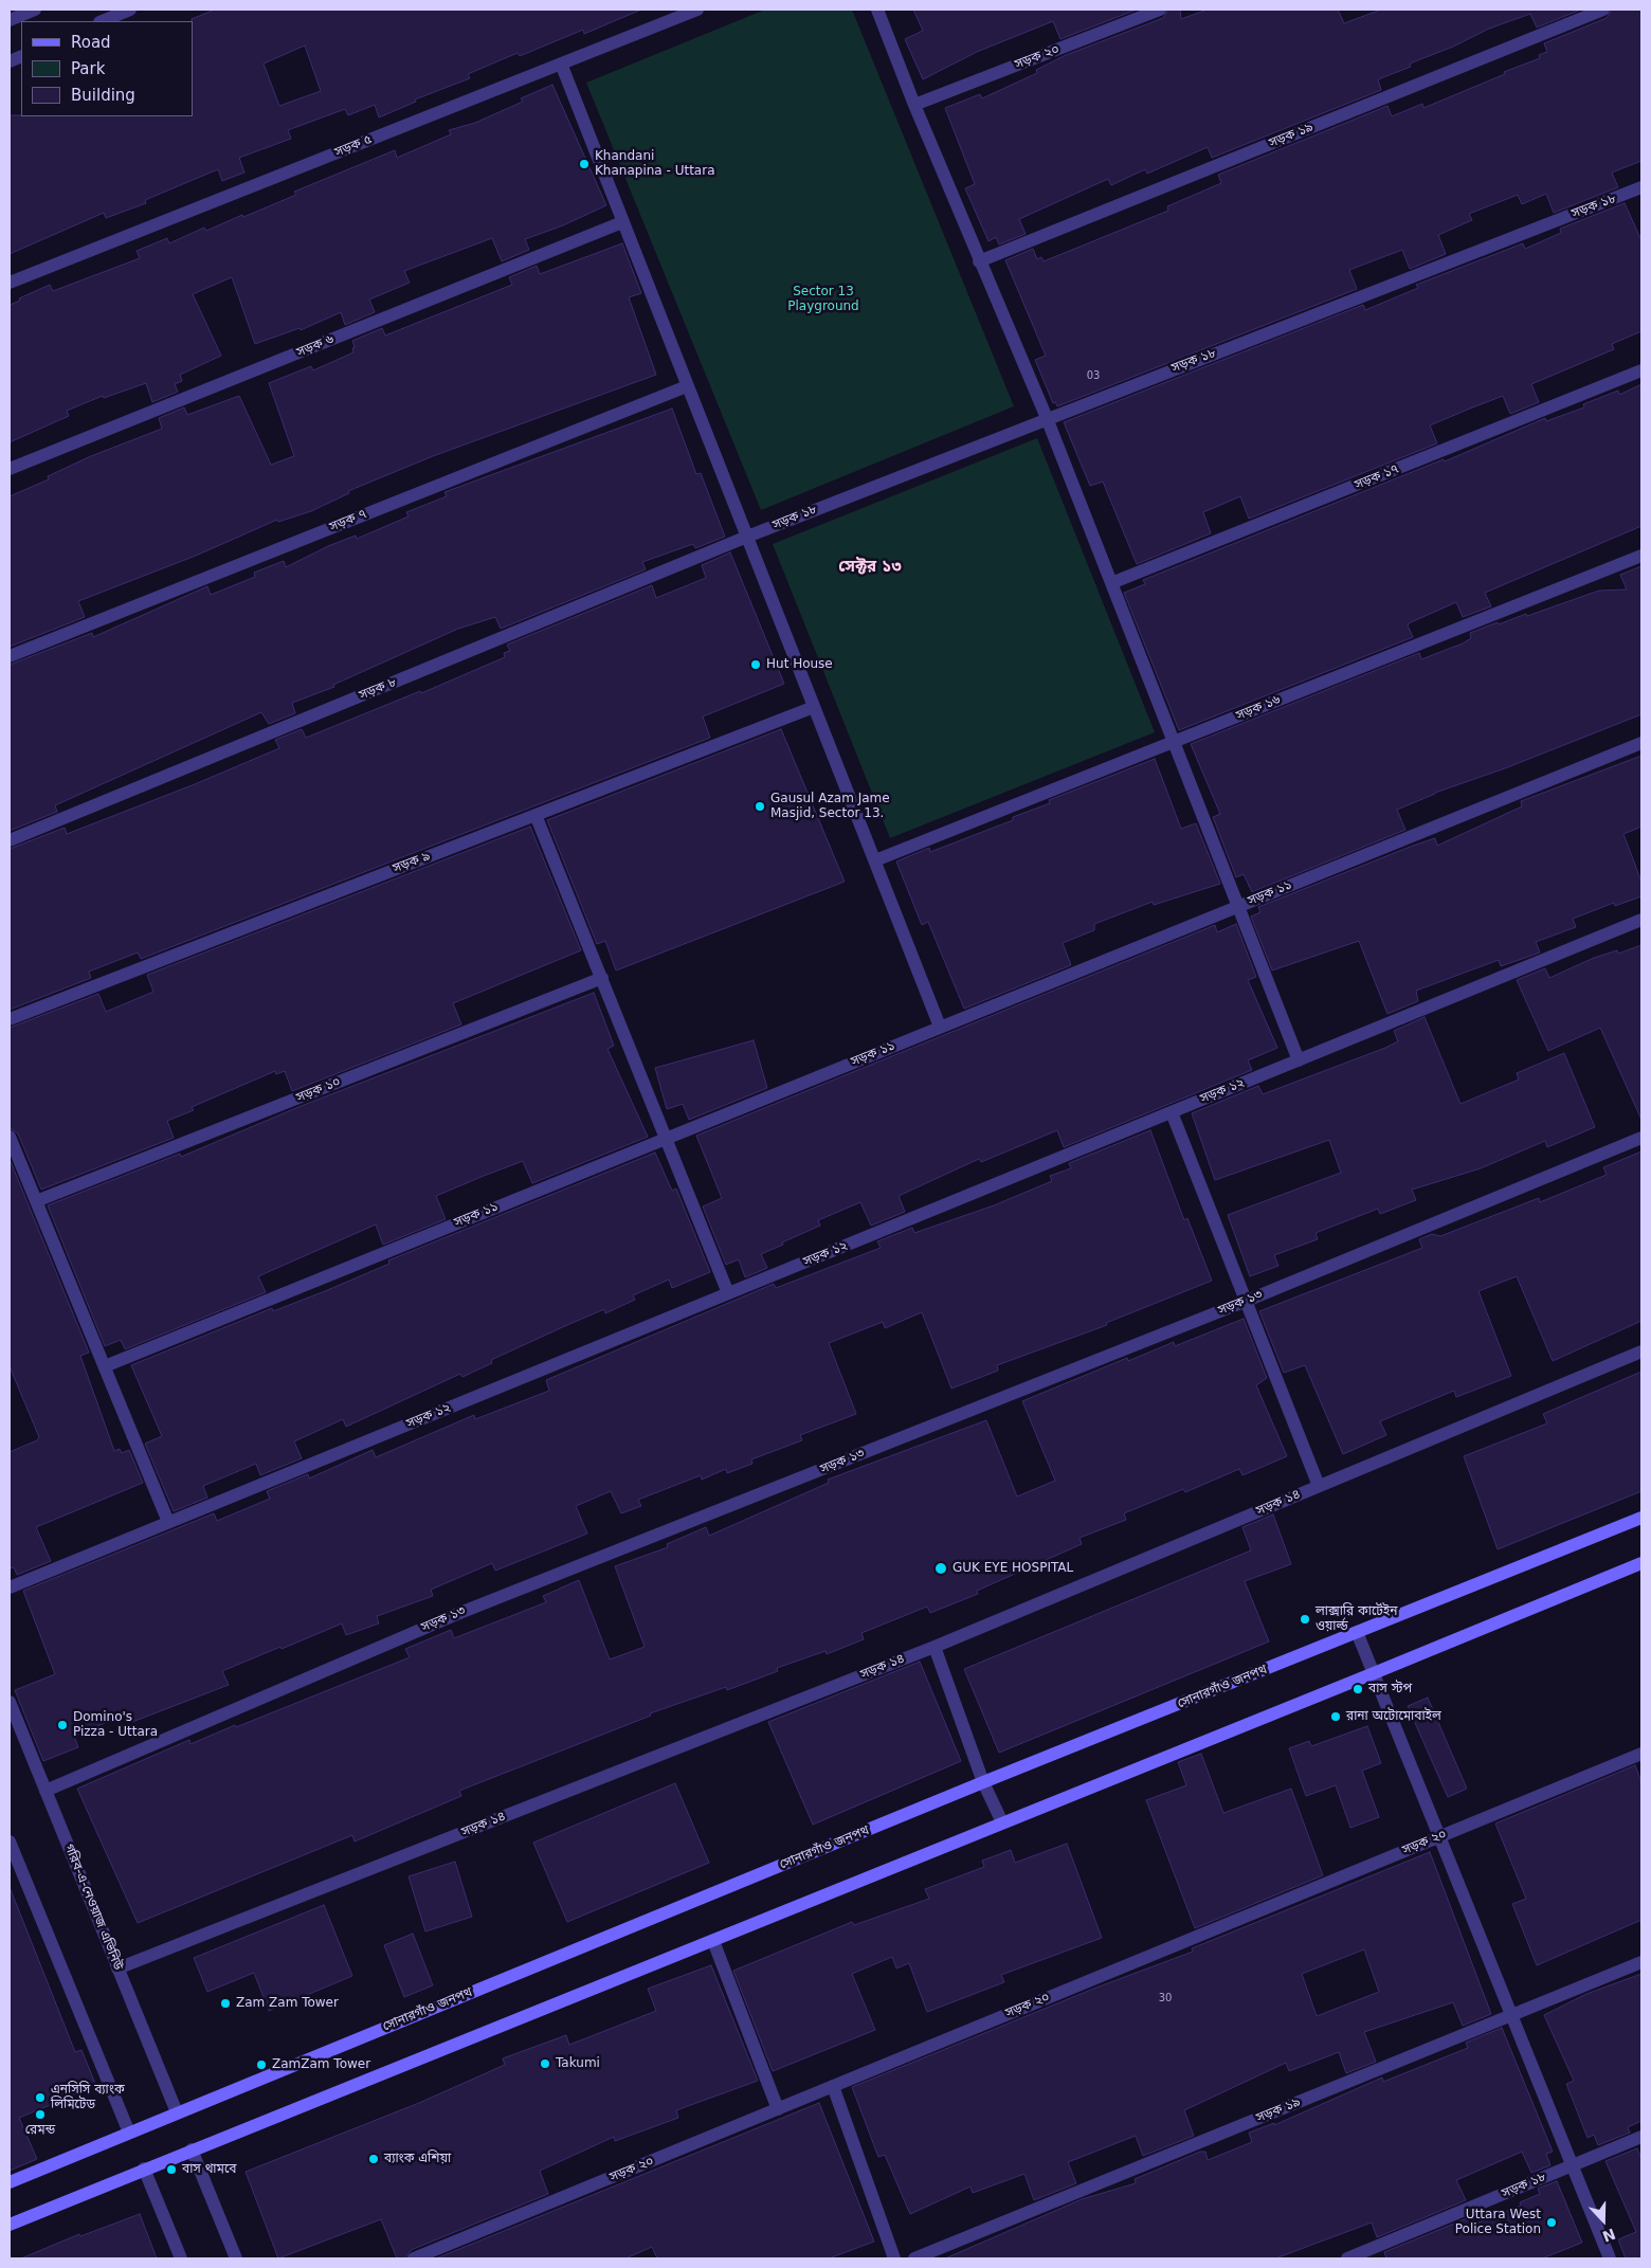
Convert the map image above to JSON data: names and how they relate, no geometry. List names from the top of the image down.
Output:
{
  "streets": {
    "main road": ["সোনারগাঁও জনপথ"],
    "street": [
      "সড়ক ২০",
      "সড়ক ১৯",
      "সড়ক ৫",
      "সড়ক ১৮",
      "সড়ক ৬",
      "সড়ক ১৭",
      "সড়ক ৭",
      "সড়ক ৮",
      "সড়ক ১৬",
      "সড়ক ৯",
      "সড়ক ১১",
      "সড়ক ১০",
      "সড়ক ১২",
      "সড়ক ১৩",
      "সড়ক ১৪",
      "গরিব-এ-নেওয়াজ এভিনিউ"
    ]
  },
  "crossings": [
    ["সড়ক ১৮", "সড়ক ৮"],
    ["সড়ক ১৩", "গরিব-এ-নেওয়াজ এভিনিউ"],
    ["সড়ক ১৪", "গরিব-এ-নেওয়াজ এভিনিউ"],
    ["সোনারগাঁও জনপথ", "গরিব-এ-নেওয়াজ এভিনিউ"]
  ],
  "districts": ["সেক্টর ১৩"],
  "parks": ["Sector 13 Playground"],
  "places": [
    "Khandani Khanapina - Uttara",
    "Hut House",
    "Gausul Azam Jame Masjid, Sector 13.",
    "GUK EYE HOSPITAL",
    "লাক্সারি কার্টেইন ওয়ার্ল্ড",
    "বাস স্টপ",
    "রানা অটোমোবাইল",
    "Domino's Pizza - Uttara",
    "Zam Zam Tower",
    "Takumi",
    "ZamZam Tower",
    "এনসিসি ব্যাংক লিমিটেড",
    "রেমন্ড",
    "ব্যাংক এশিয়া",
    "বাস থামবে",
    "Uttara West Police Station"
  ],
  "house_numbers": ["03", "30"],
  "legend": ["Road", "Park", "Building"],
  "north": "bottom"
}
